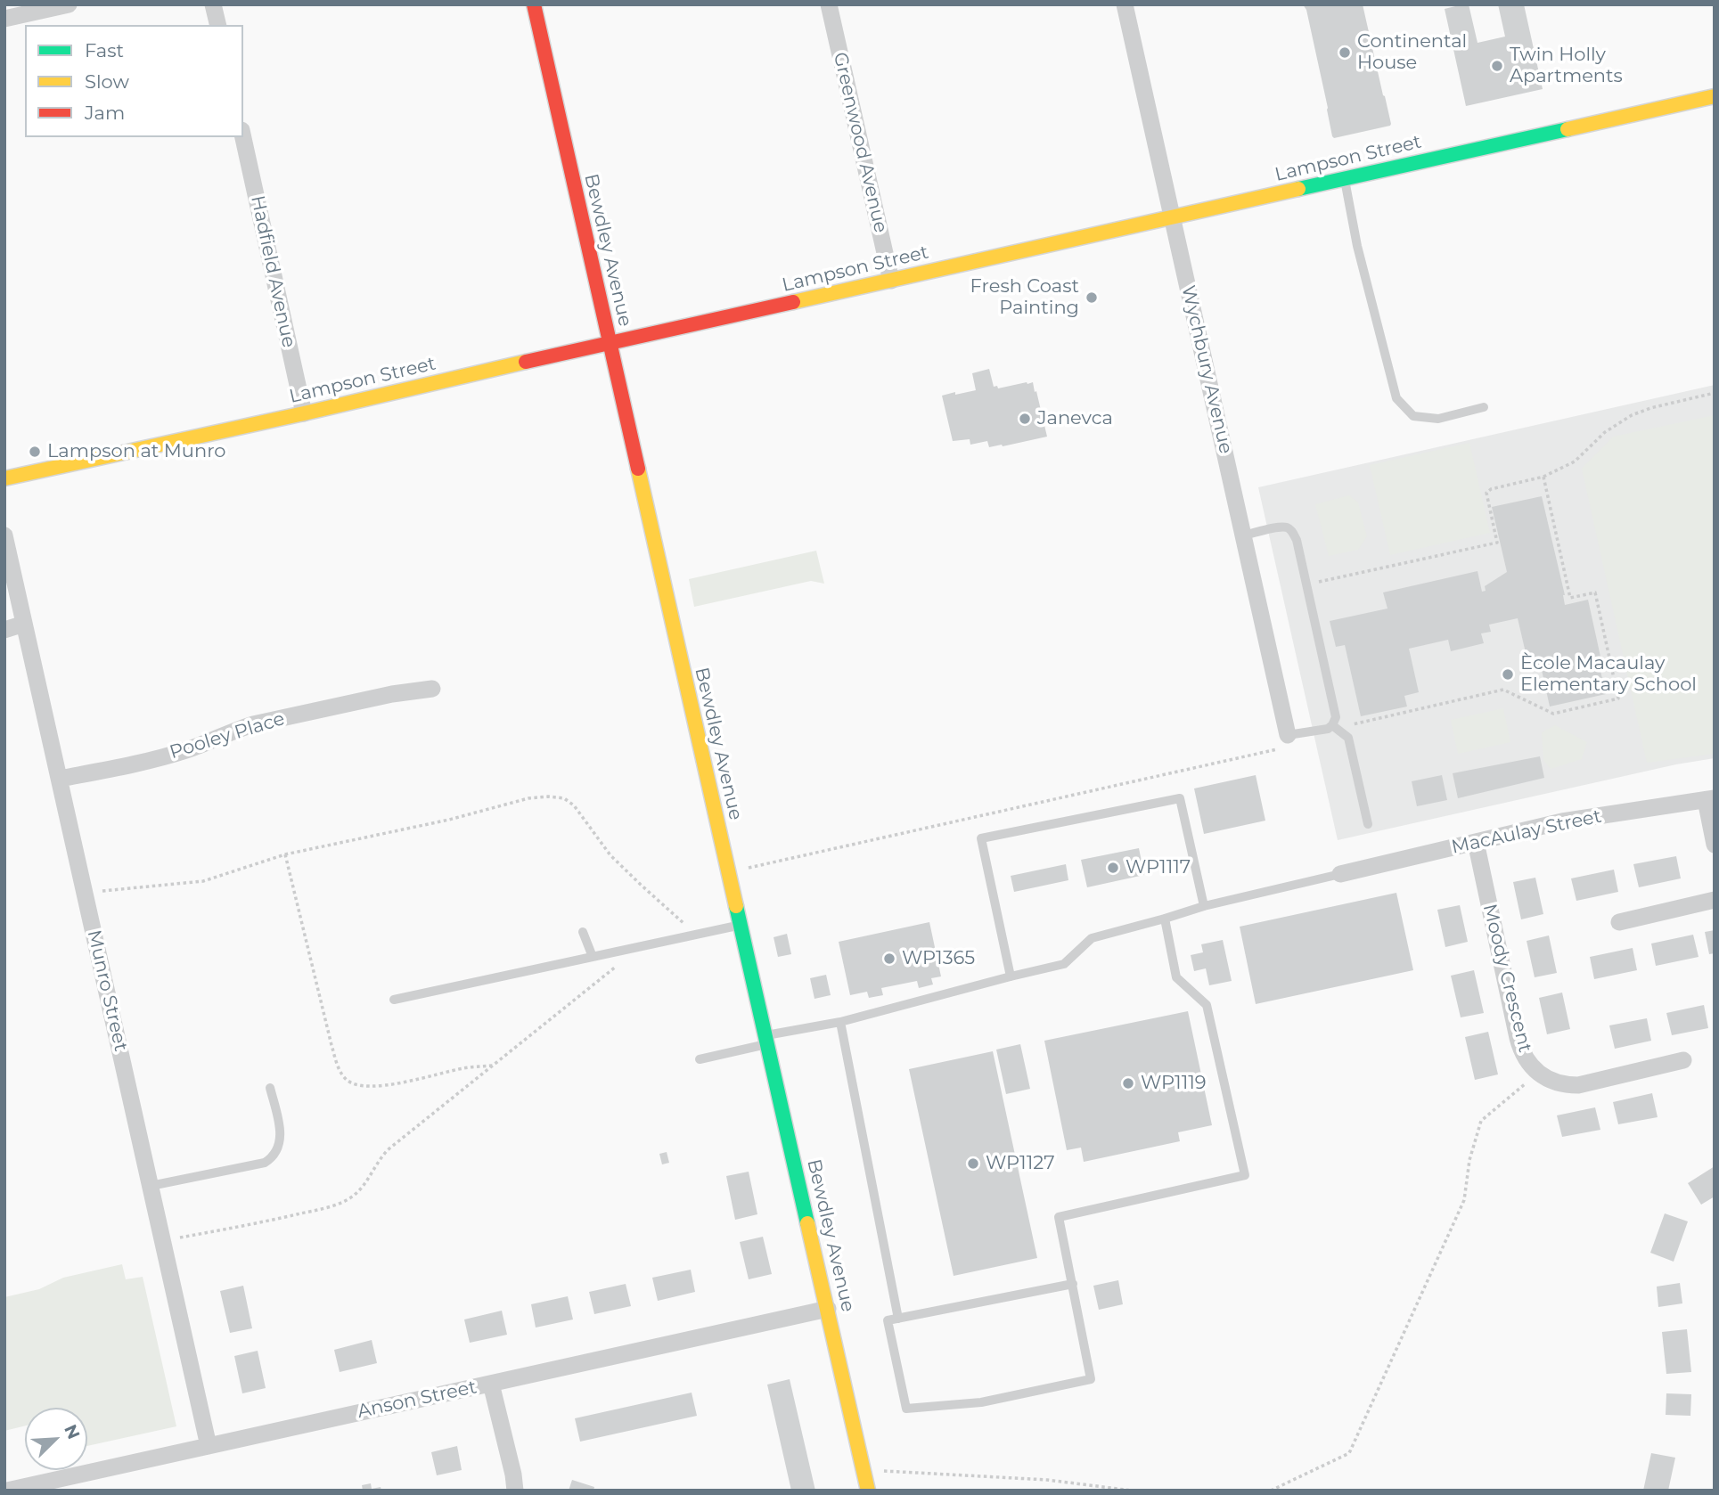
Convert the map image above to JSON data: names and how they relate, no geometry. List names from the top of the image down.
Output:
{
  "streets": {
    "street": [
      "Greenwood Avenue",
      "Lampson Street",
      "Bewdley Avenue",
      "Hadfield Avenue",
      "Wychbury Avenue",
      "Pooley Place",
      "MacAulay Street",
      "Moody Crescent",
      "Munro Street",
      "Anson Street"
    ]
  },
  "crossings": [
    ["Greenwood Avenue", "Lampson Street"],
    ["Lampson Street", "Bewdley Avenue"],
    ["Lampson Street", "Hadfield Avenue"],
    ["Lampson Street", "Wychbury Avenue"],
    ["Bewdley Avenue", "Anson Street"],
    ["Pooley Place", "Munro Street"],
    ["MacAulay Street", "Moody Crescent"],
    ["Munro Street", "Anson Street"]
  ],
  "places": [
    "Continental House",
    "Twin Holly Apartments",
    "Fresh Coast Painting",
    "Janevca",
    "Lampson at Munro",
    "Ècole Macaulay Elementary School",
    "WP1117",
    "WP1365",
    "WP1119",
    "WP1127"
  ],
  "legend": ["Fast", "Slow", "Jam"],
  "north": "top right"
}
